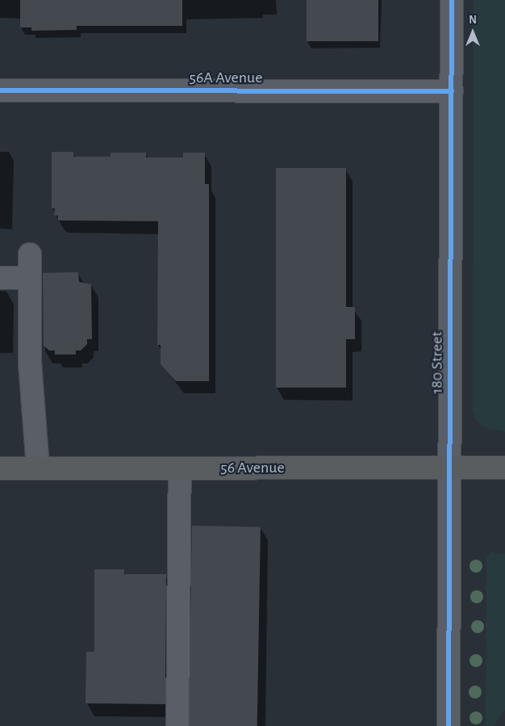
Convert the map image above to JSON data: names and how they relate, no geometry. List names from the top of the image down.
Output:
{
  "streets": {
    "highway": ["56 Avenue"],
    "street": ["56A Avenue", "180 Street"]
  },
  "crossings": [
    ["56A Avenue", "180 Street"],
    ["180 Street", "56 Avenue"]
  ],
  "north": "top"
}
